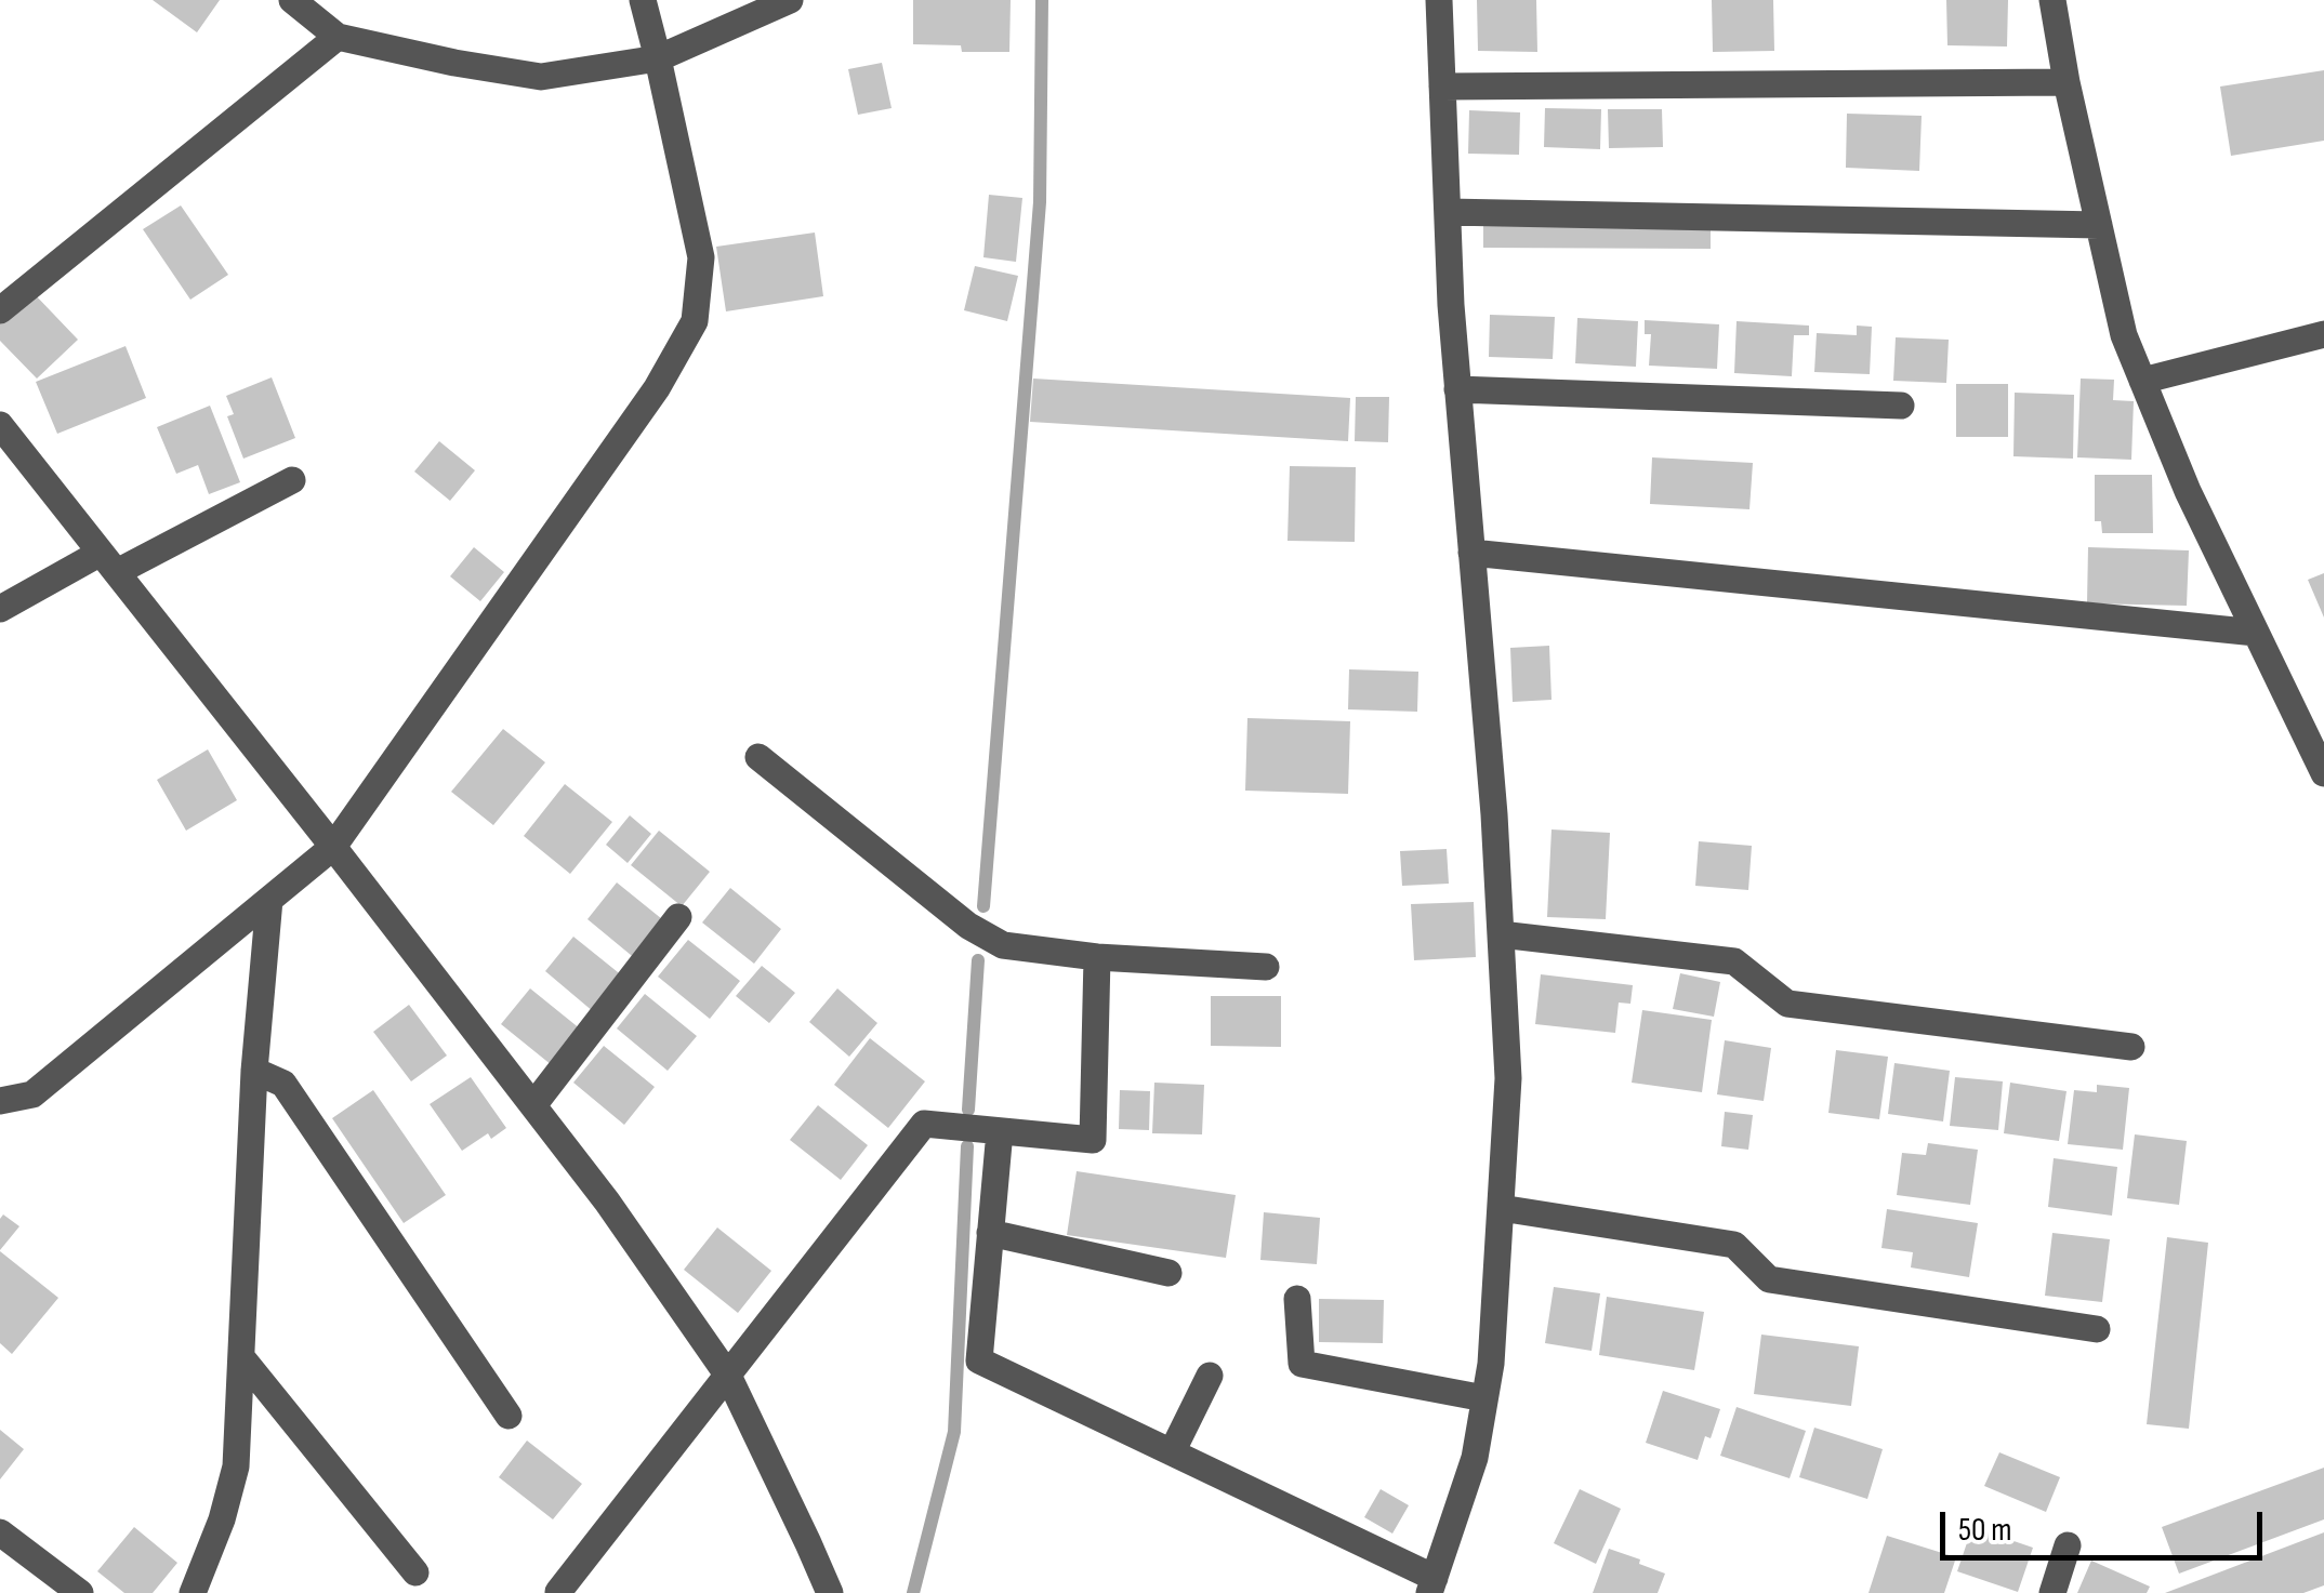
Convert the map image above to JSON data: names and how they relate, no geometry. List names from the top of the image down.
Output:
{
  "scale_bar": "50 m"
}
